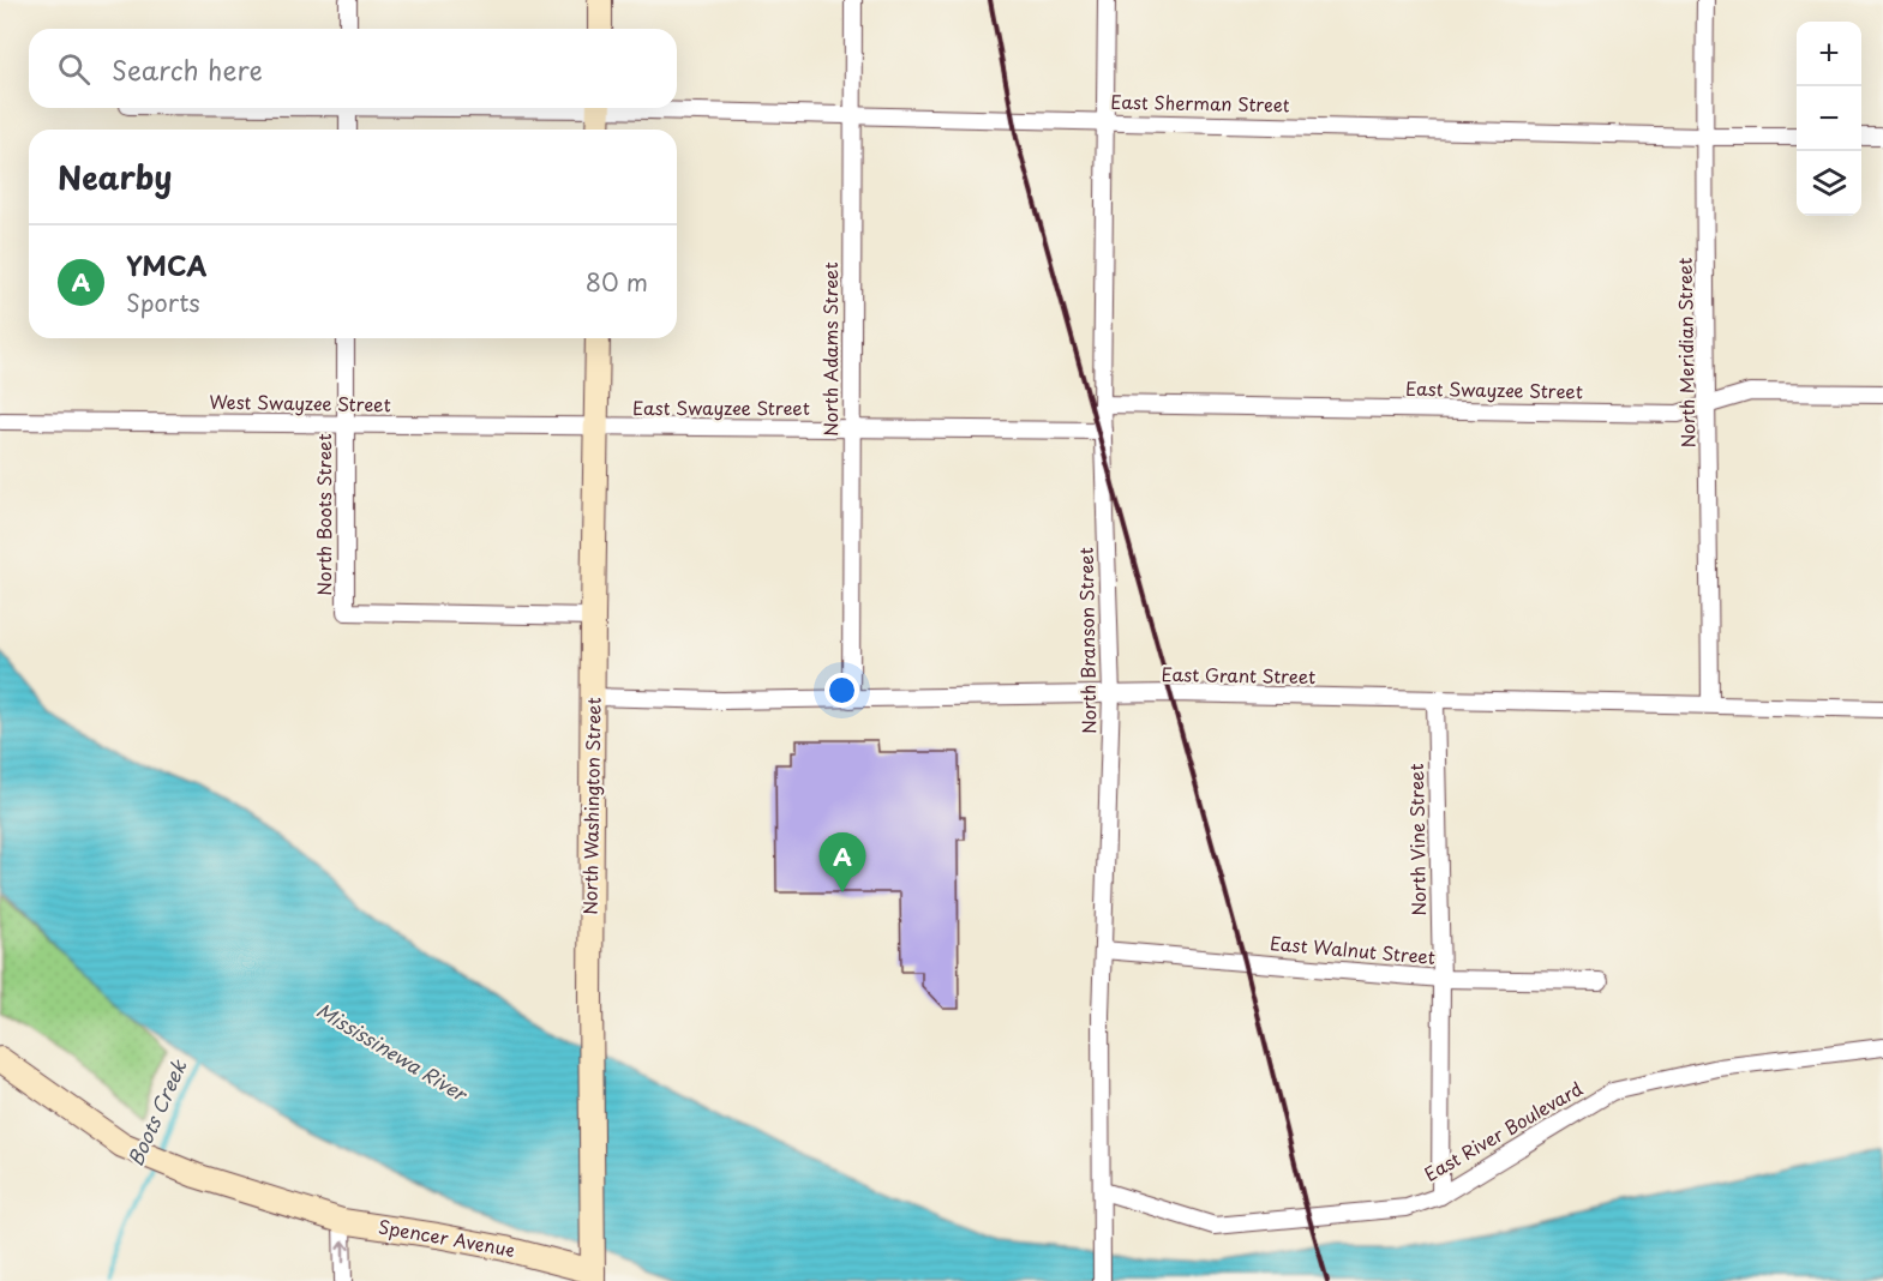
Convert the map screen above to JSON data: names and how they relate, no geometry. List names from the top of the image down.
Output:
{
  "streets": {
    "street": [
      "East Sherman Street",
      "North Adams Street",
      "North Meridian Street",
      "East Swayzee Street",
      "West Swayzee Street",
      "North Boots Street",
      "North Branson Street",
      "East Grant Street",
      "North Washington Street",
      "North Vine Street",
      "East Walnut Street",
      "East River Boulevard",
      "Spencer Avenue"
    ]
  },
  "crossings": [
    ["East Sherman Street", "North Adams Street"],
    ["East Sherman Street", "North Meridian Street"],
    ["East Sherman Street", "North Branson Street"],
    ["North Adams Street", "East Swayzee Street"],
    ["North Adams Street", "East Grant Street"],
    ["North Meridian Street", "East Swayzee Street"],
    ["North Meridian Street", "East Grant Street"],
    ["East Swayzee Street", "West Swayzee Street"],
    ["East Swayzee Street", "North Branson Street"],
    ["East Swayzee Street", "North Washington Street"],
    ["West Swayzee Street", "North Boots Street"],
    ["West Swayzee Street", "North Washington Street"],
    ["North Boots Street", "North Washington Street"],
    ["North Branson Street", "East Grant Street"],
    ["North Branson Street", "East Walnut Street"],
    ["North Branson Street", "East River Boulevard"],
    ["East Grant Street", "North Washington Street"],
    ["East Grant Street", "North Vine Street"],
    ["North Washington Street", "Spencer Avenue"],
    ["North Vine Street", "East Walnut Street"],
    ["North Vine Street", "East River Boulevard"]
  ],
  "water": ["Mississinewa River", "Boots Creek"],
  "page": {
    "map_buttons": ["+", "−"],
    "search": "Search here",
    "heading": "Nearby",
    "list": [
      {
        "mark": "A",
        "name": "YMCA",
        "note": "Sports",
        "value": "80 m"
      }
    ],
    "pins": "A"
  }
}
